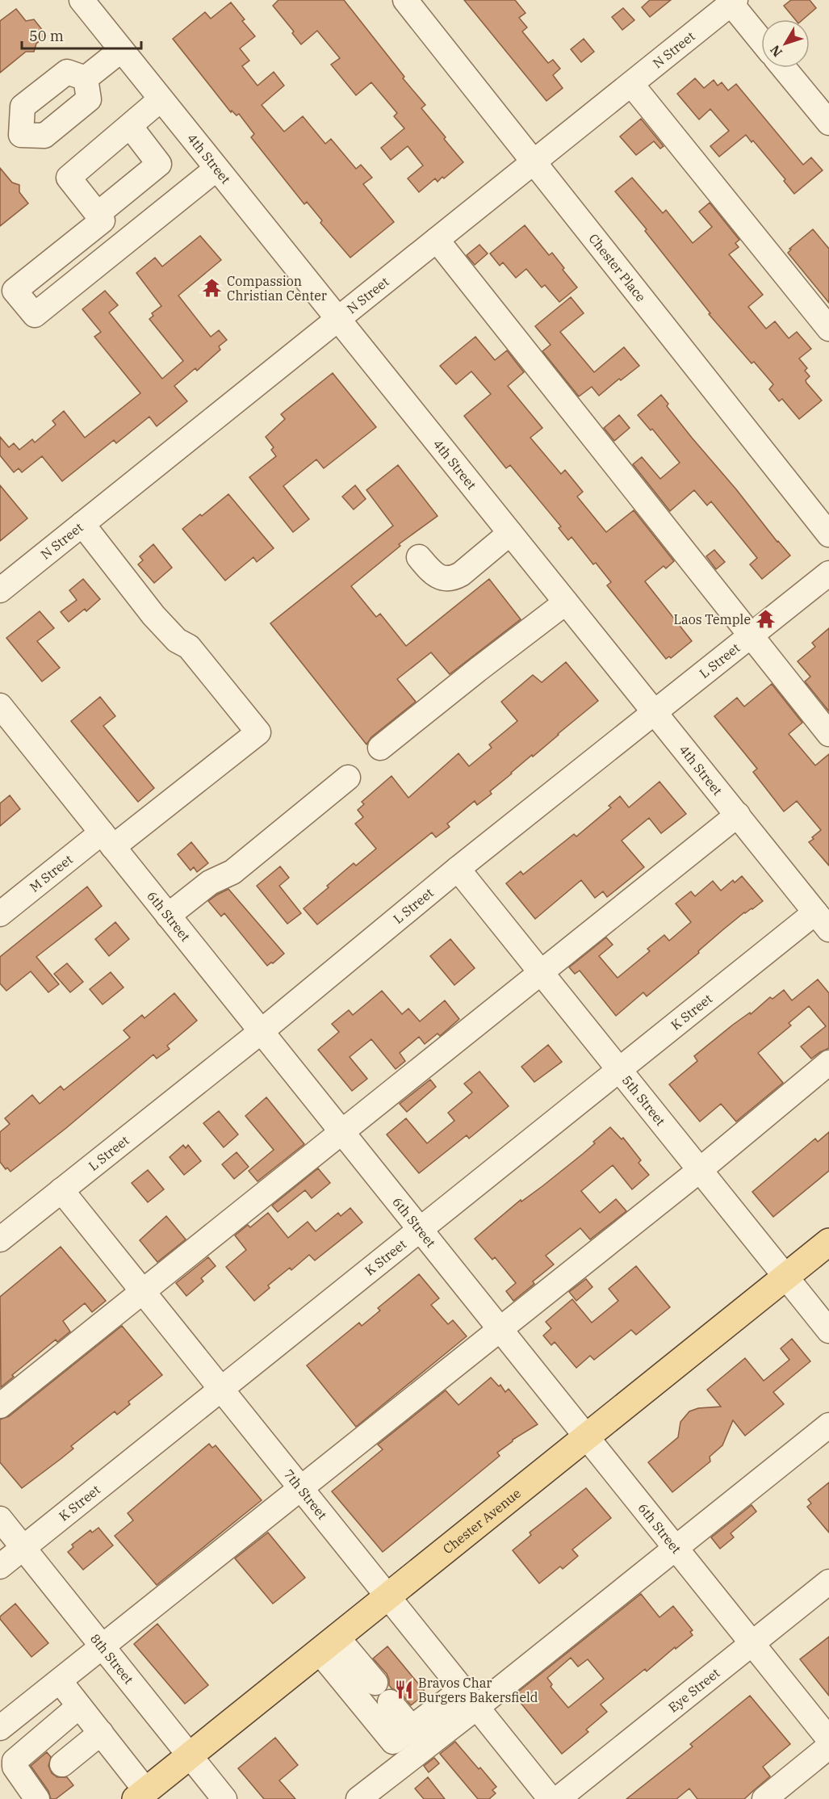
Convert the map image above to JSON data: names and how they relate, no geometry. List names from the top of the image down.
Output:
{
  "streets": {
    "main road": ["Chester Avenue"],
    "street": [
      "N Street",
      "4th Street",
      "Chester Place",
      "L Street",
      "M Street",
      "6th Street",
      "K Street",
      "5th Street",
      "7th Street",
      "8th Street",
      "Eye Street"
    ]
  },
  "crossings": [
    ["N Street", "4th Street"],
    ["N Street", "Chester Place"],
    ["N Street", "M Street"],
    ["4th Street", "L Street"],
    ["4th Street", "K Street"],
    ["L Street", "6th Street"],
    ["L Street", "5th Street"],
    ["L Street", "7th Street"],
    ["M Street", "6th Street"],
    ["6th Street", "K Street"],
    ["6th Street", "Chester Avenue"],
    ["6th Street", "Eye Street"],
    ["K Street", "5th Street"],
    ["K Street", "7th Street"],
    ["K Street", "8th Street"],
    ["5th Street", "Chester Avenue"],
    ["7th Street", "Chester Avenue"],
    ["Chester Avenue", "8th Street"]
  ],
  "places": {
    "temple": ["Compassion Christian Center", "Laos Temple"],
    "restaurant": ["Bravos Char Burgers Bakersfield"]
  },
  "scale_bar": "50 m",
  "north": "bottom left"
}
